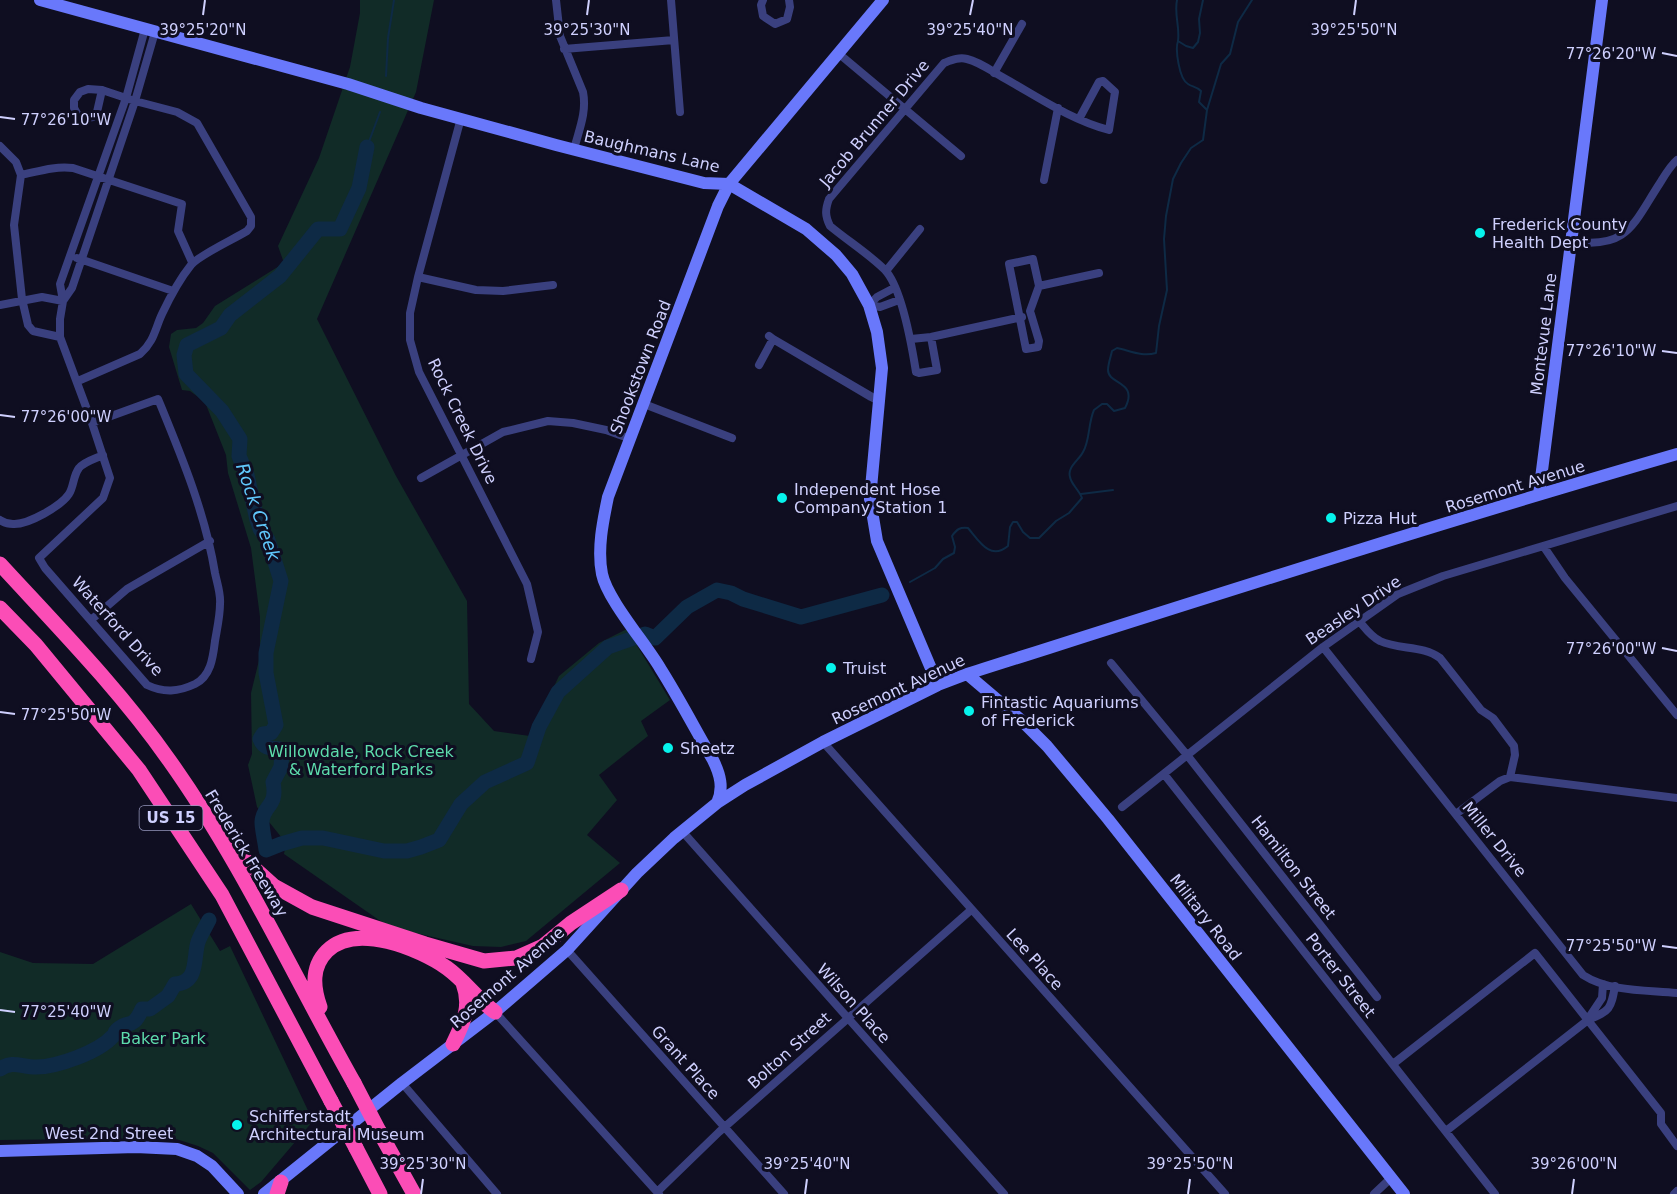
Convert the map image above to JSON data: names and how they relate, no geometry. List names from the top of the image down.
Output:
{
  "streets": {
    "highway": ["US 15", "Frederick Freeway"],
    "main road": [
      "Baughmans Lane",
      "Montevue Lane",
      "Shookstown Road",
      "Rosemont Avenue",
      "Military Road",
      "West 2nd Street"
    ],
    "street": [
      "Jacob Brunner Drive",
      "Rock Creek Drive",
      "Beasley Drive",
      "Waterford Drive",
      "Miller Drive",
      "Hamilton Street",
      "Lee Place",
      "Porter Street",
      "Wilson Place",
      "Bolton Street",
      "Grant Place"
    ]
  },
  "crossings": [
    ["Baughmans Lane", "Shookstown Road"],
    ["Baughmans Lane", "Rock Creek Drive"],
    ["Baughmans Lane", "Rosemont Avenue"],
    ["Baughmans Lane", "Waterford Drive"],
    ["Montevue Lane", "Rosemont Avenue"],
    ["Rosemont Avenue", "Military Road"],
    ["Rosemont Avenue", "Lee Place"],
    ["Rosemont Avenue", "Wilson Place"],
    ["Rosemont Avenue", "Grant Place"],
    ["Beasley Drive", "Miller Drive"],
    ["Beasley Drive", "Hamilton Street"],
    ["Beasley Drive", "Porter Street"],
    ["Lee Place", "Bolton Street"],
    ["Wilson Place", "Bolton Street"],
    ["Bolton Street", "Grant Place"]
  ],
  "water": ["Rock Creek"],
  "parks": ["Willowdale, Rock Creek & Waterford Parks", "Baker Park"],
  "places": [
    "Frederick County Health Dept",
    "Independent Hose Company Station 1",
    "Pizza Hut",
    "Truist",
    "Fintastic Aquariums of Frederick",
    "Sheetz",
    "Schifferstadt Architectural Museum"
  ],
  "coordinates": [
    "39°25'20\"N",
    "39°25'30\"N",
    "39°25'40\"N",
    "39°25'50\"N",
    "77°26'20\"W",
    "77°26'10\"W",
    "77°26'00\"W",
    "77°25'50\"W",
    "77°25'40\"W",
    "39°26'00\"N"
  ]
}
